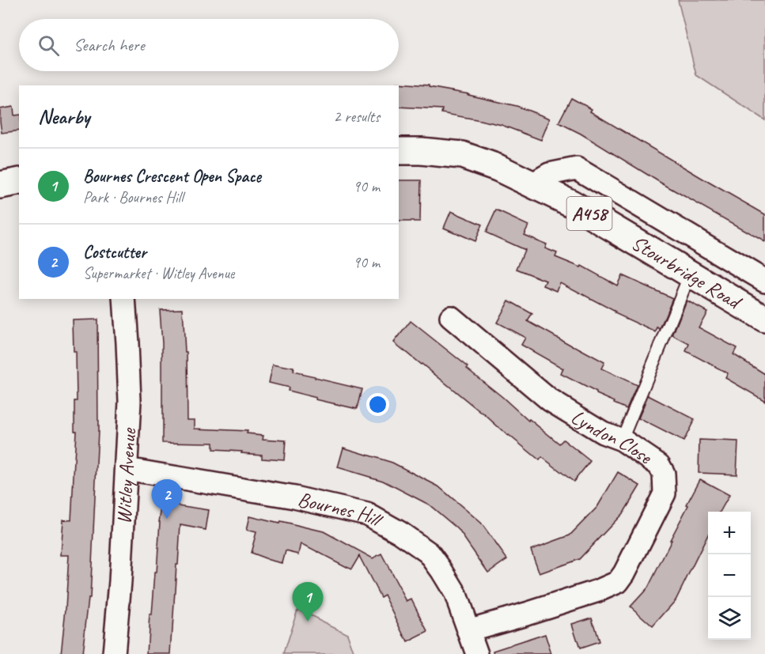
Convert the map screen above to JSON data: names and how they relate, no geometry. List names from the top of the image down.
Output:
{
  "streets": {
    "highway": ["A458", "Stourbridge Road"],
    "street": ["Lyndon Close", "Witley Avenue", "Bournes Hill"]
  },
  "crossings": [
    ["Lyndon Close", "Bournes Hill"],
    ["Witley Avenue", "Bournes Hill"]
  ],
  "page": {
    "search": "Search here",
    "heading": ["Nearby", "2 results"],
    "list": [
      {
        "mark": "1",
        "name": "Bournes Crescent Open Space",
        "note": "Park · Bournes Hill",
        "value": "90 m"
      },
      {
        "mark": "2",
        "name": "Costcutter",
        "note": "Supermarket · Witley Avenue",
        "value": "90 m"
      }
    ],
    "pins": ["2", "1"],
    "map_buttons": ["+", "−"]
  }
}
